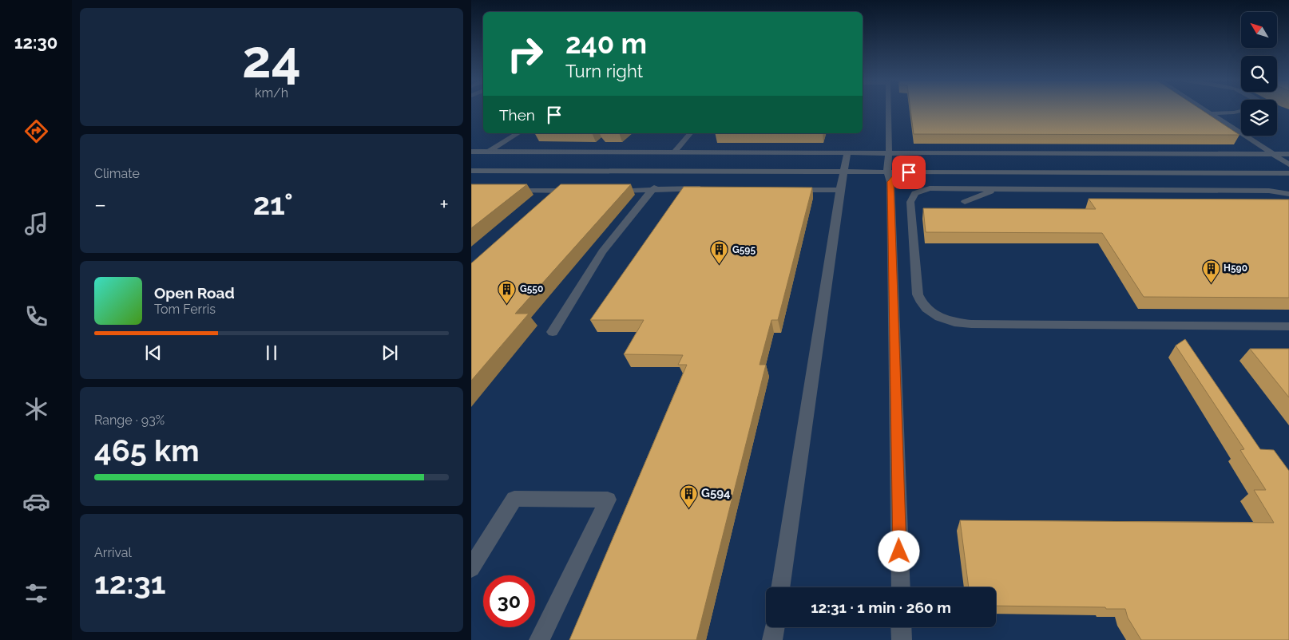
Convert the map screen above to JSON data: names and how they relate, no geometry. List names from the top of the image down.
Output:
{
  "places": {
    "building": [
      "G595",
      "H590",
      "G550",
      "G594"
    ]
  },
  "north": "top left",
  "page": {
    "tabs": "12:30",
    "tile": [
      ["24", "km/h"],
      "Climate",
      ["Range · 93%", "465 km"],
      ["Arrival", "12:31"]
    ],
    "turn": ["240 m", "Turn right"],
    "then": "Then",
    "heat": ["−", "21°", "+"],
    "song": ["Open Road", "Tom Ferris"],
    "limit": "30",
    "trip": "12:31 · 1 min · 260 m"
  }
}
